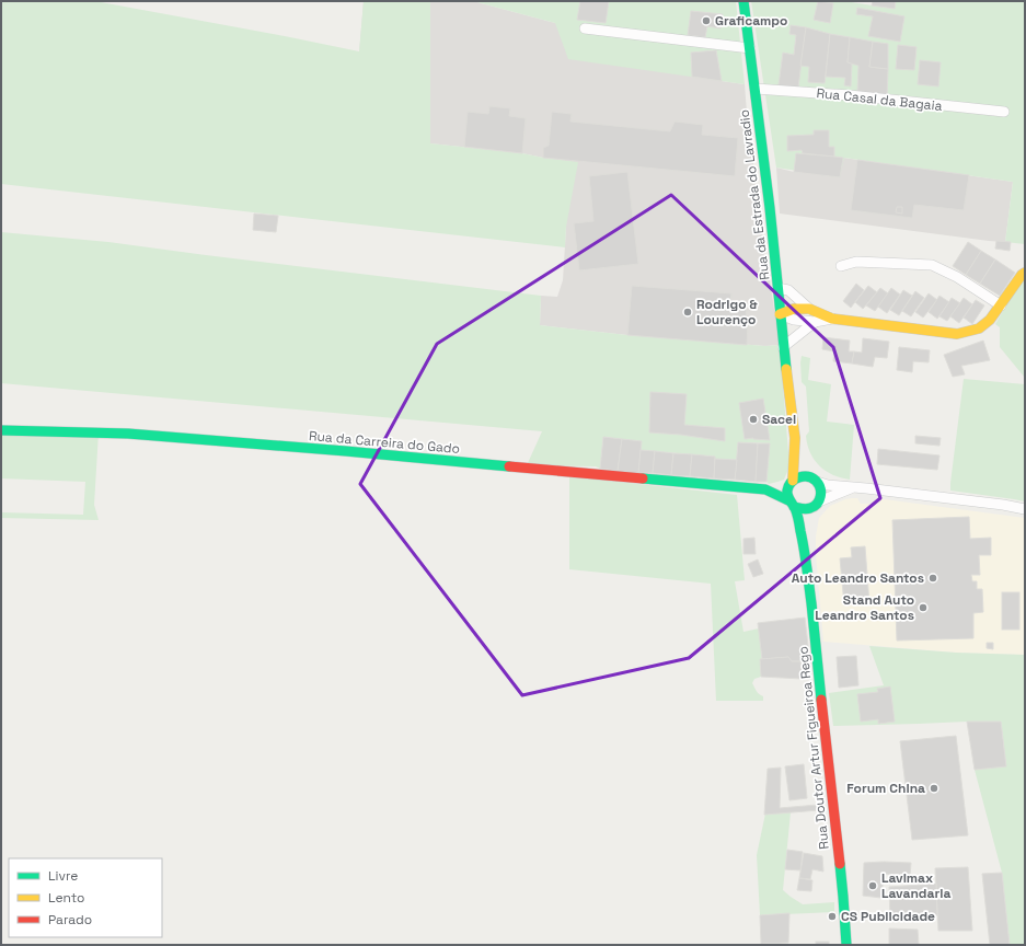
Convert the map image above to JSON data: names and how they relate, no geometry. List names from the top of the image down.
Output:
{
  "streets": {
    "main road": ["Rua da Estrada do Lavradio", "Rua da Carreira do Gado", "Rua Doutor Artur Figueiroa Rego"],
    "street": ["Rua Casal da Bagaia"]
  },
  "crossings": [
    ["Rua Casal da Bagaia", "Rua da Estrada do Lavradio"],
    ["Rua da Estrada do Lavradio", "Rua Doutor Artur Figueiroa Rego"]
  ],
  "places": [
    "Graficampo",
    "Rodrigo & Lourenço",
    "Sacel",
    "Auto Leandro Santos",
    "Stand Auto Leandro Santos",
    "Forum China",
    "Lavimax Lavandaria",
    "CS Publicidade"
  ],
  "legend": ["Livre", "Lento", "Parado"]
}
